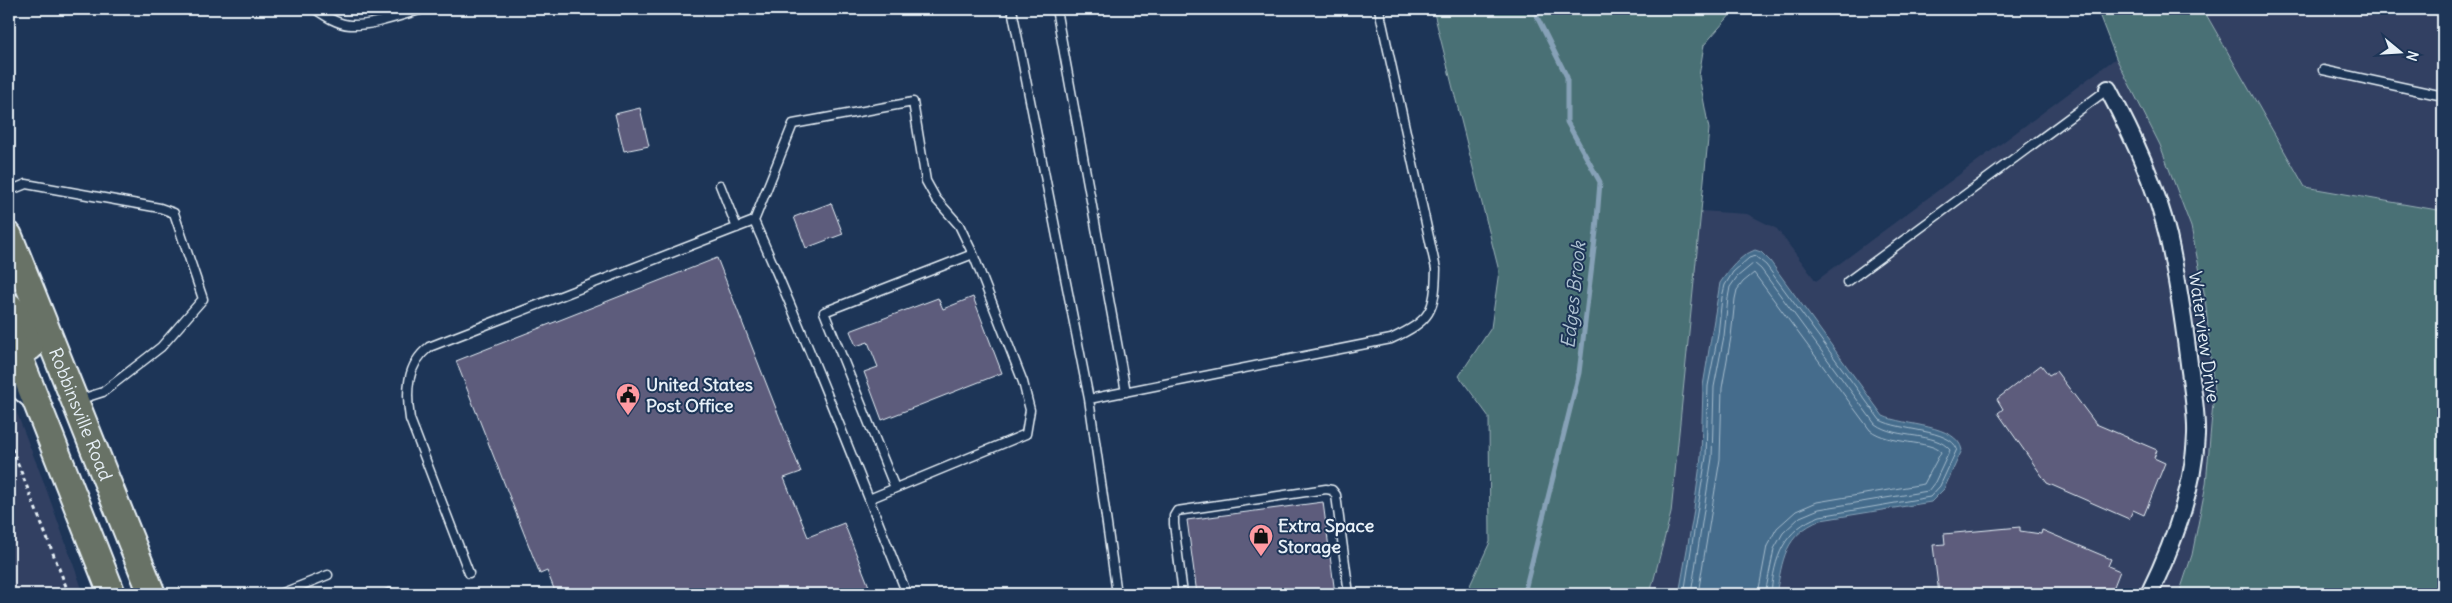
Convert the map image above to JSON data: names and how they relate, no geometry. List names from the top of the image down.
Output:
{
  "streets": {
    "highway": ["Robbinsville Road"],
    "street": ["Waterview Drive"]
  },
  "water": ["Edges Brook"],
  "places": {
    "public building": ["United States Post Office"],
    "shop": ["Extra Space Storage"]
  },
  "north": "right"
}
